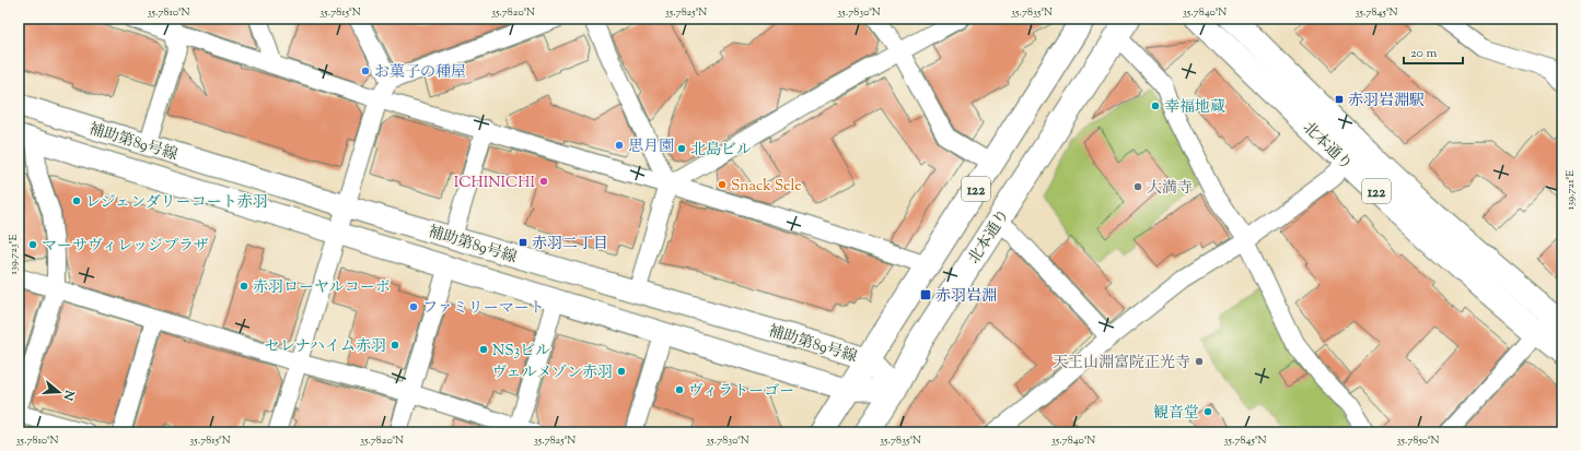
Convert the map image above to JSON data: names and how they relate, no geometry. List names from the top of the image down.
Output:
{
  "streets": {
    "highway": ["北本通り", "122"],
    "street": ["補助第89号線"]
  },
  "crossings": [
    ["補助第89号線", "北本通り"],
    ["補助第89号線", "122"]
  ],
  "places": {
    "other": [
      "お菓子の種屋",
      "幸福地蔵",
      "思月園",
      "北島ビル",
      "ICHINICHI",
      "Snack Sele",
      "大満寺",
      "レジェンダリーコート赤羽",
      "マーサヴィレッジプラザ",
      "赤羽ローヤルコーポ",
      "ファミリーマート",
      "セレナハイム赤羽",
      "NS3ビル",
      "天王山淵富院正光寺",
      "ヴェルメゾン赤羽",
      "ヴィラトーゴー",
      "観音堂"
    ],
    "transit": ["赤羽岩淵駅", "赤羽二丁目", "赤羽岩淵"]
  },
  "scale_bar": "20 m",
  "north": "right",
  "coordinates": [
    "35.7810°N",
    "35.7815°N",
    "35.7820°N",
    "35.7825°N",
    "35.7830°N",
    "35.7835°N",
    "35.7840°N",
    "35.7845°N",
    "139.721°E",
    "139.723°E",
    "35.7850°N"
  ]
}
